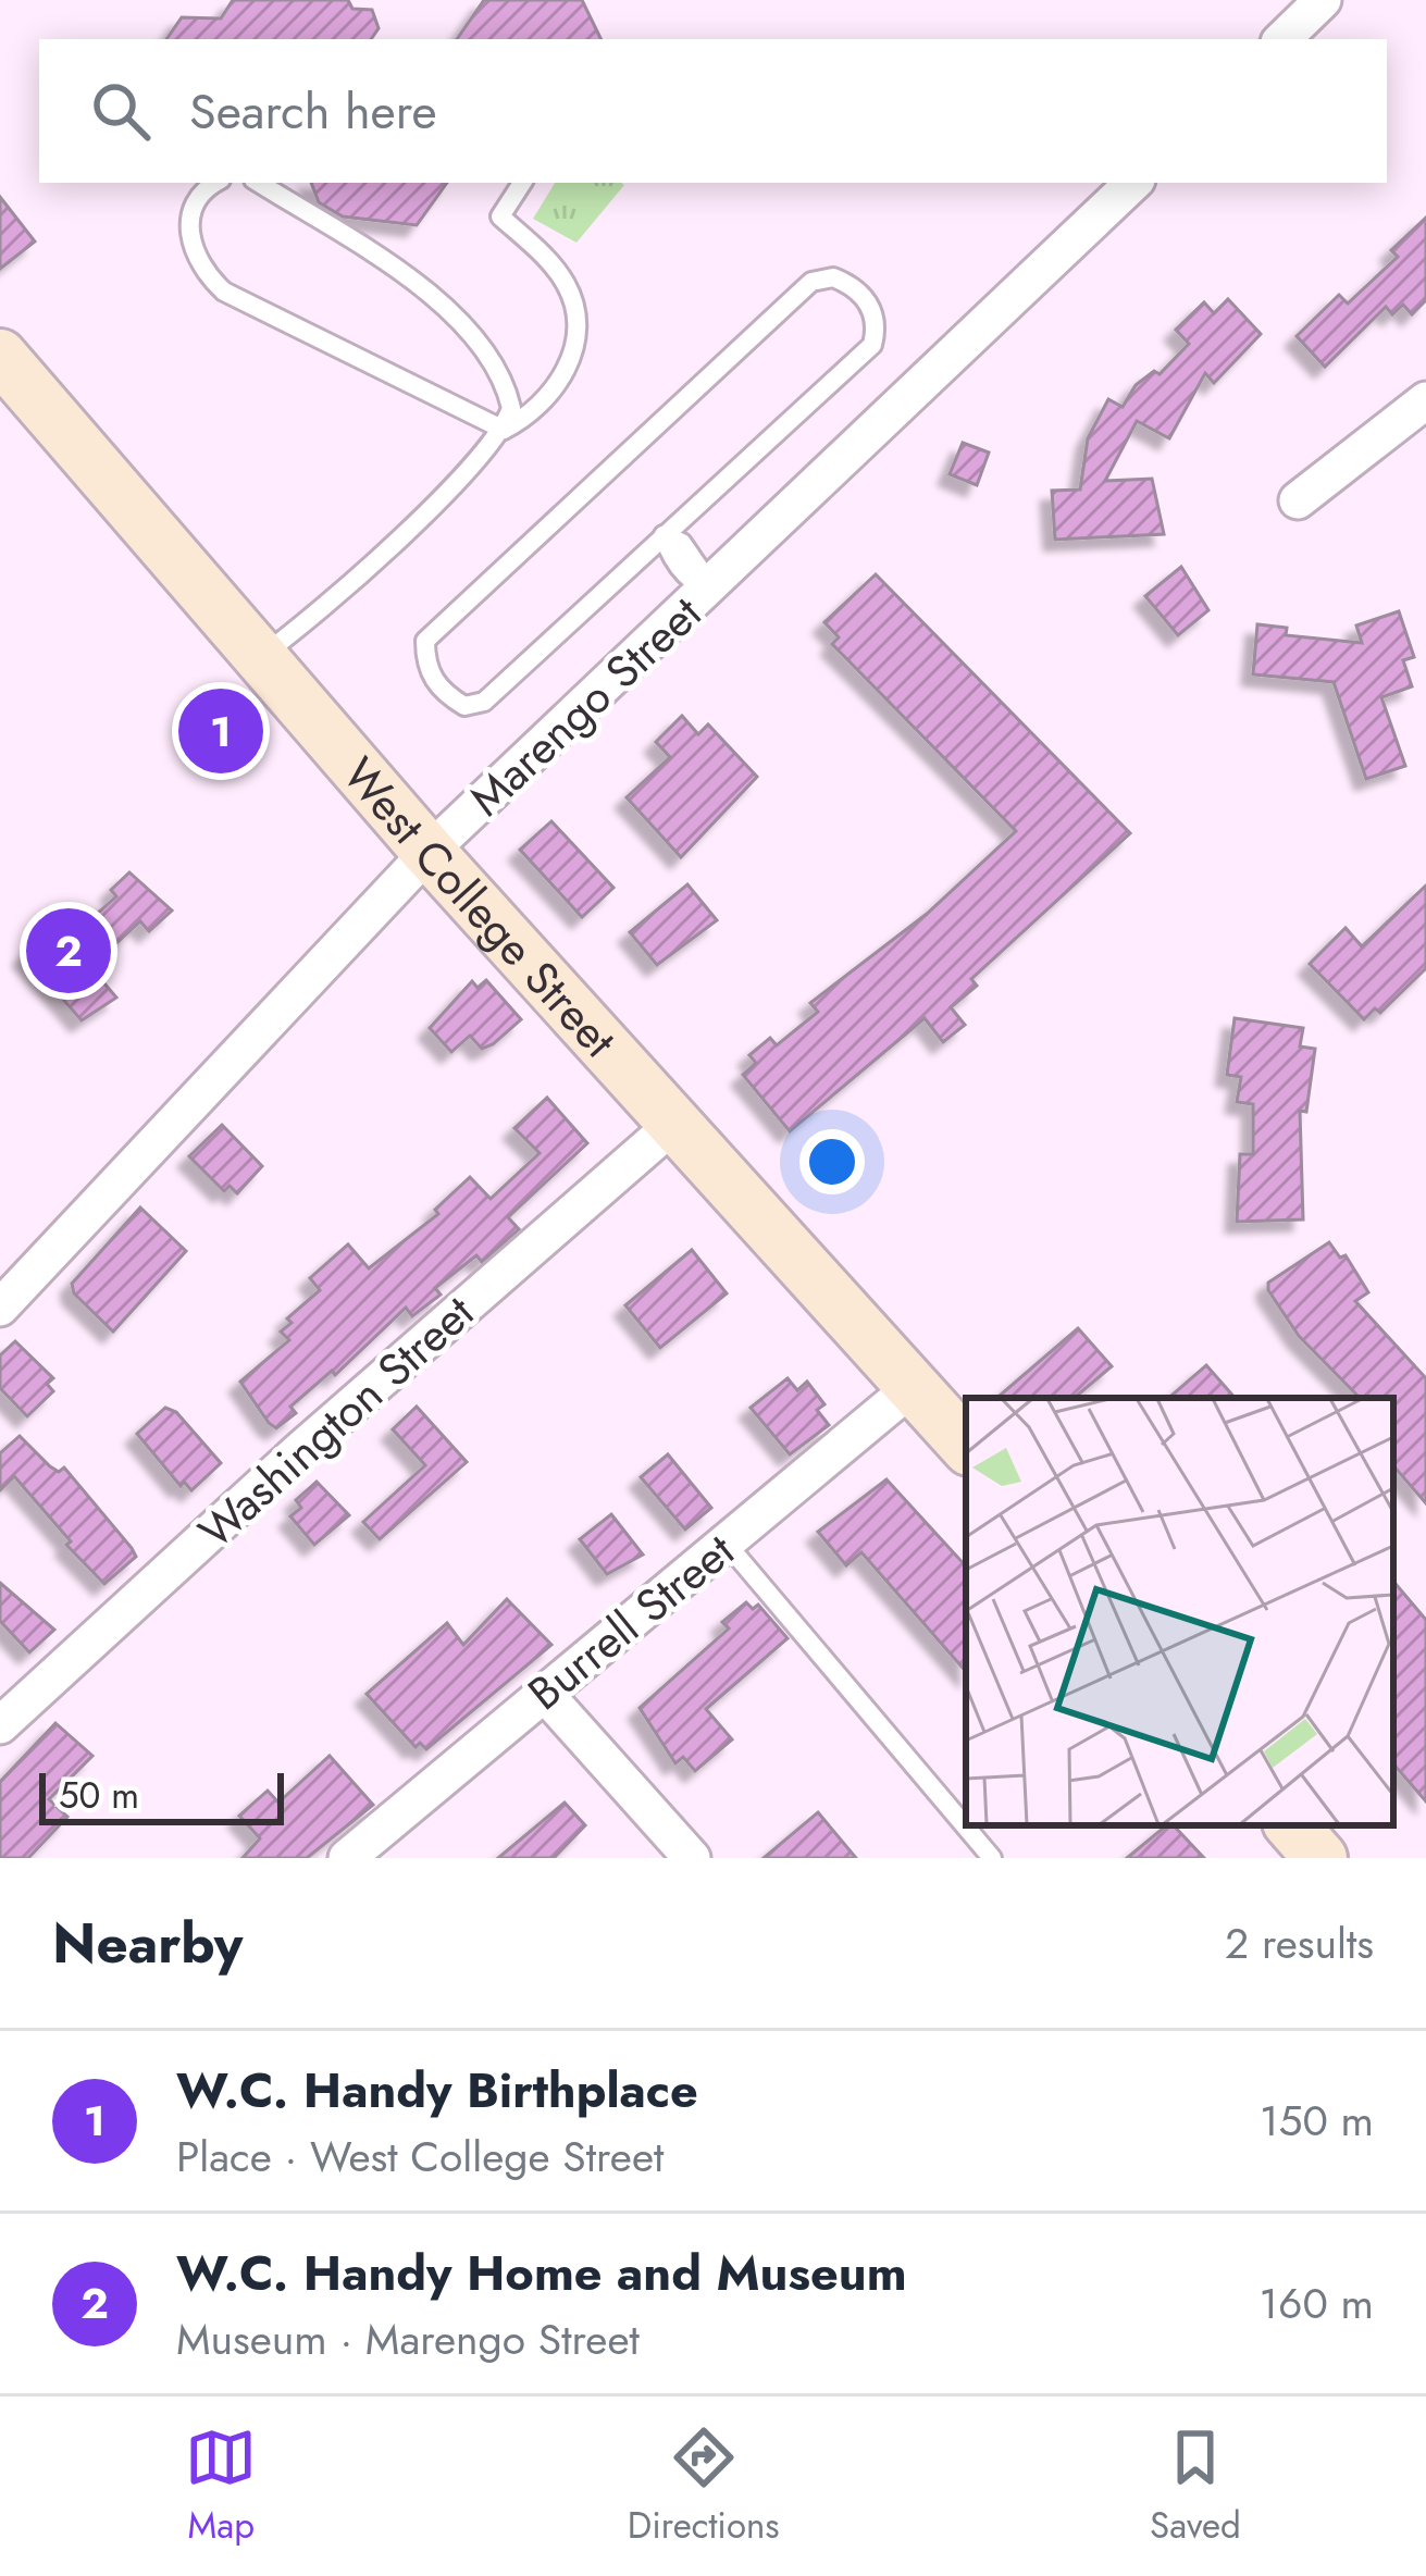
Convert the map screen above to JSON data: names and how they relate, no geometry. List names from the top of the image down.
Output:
{
  "streets": {
    "street": [
      "Marengo Street",
      "West College Street",
      "Washington Street",
      "Burrell Street"
    ]
  },
  "crossings": [
    ["Marengo Street", "West College Street"],
    ["West College Street", "Washington Street"],
    ["West College Street", "Burrell Street"]
  ],
  "scale_bar": "50 m",
  "page": {
    "search": "Search here",
    "pins": ["1", "2"],
    "scale": "50 m",
    "heading": ["Nearby", "2 results"],
    "list": [
      {
        "mark": "1",
        "name": "W.C. Handy Birthplace",
        "note": "Place · West College Street",
        "value": "150 m"
      },
      {
        "mark": "2",
        "name": "W.C. Handy Home and Museum",
        "note": "Museum · Marengo Street",
        "value": "160 m"
      }
    ],
    "nav": ["Map", "Directions", "Saved"]
  }
}
